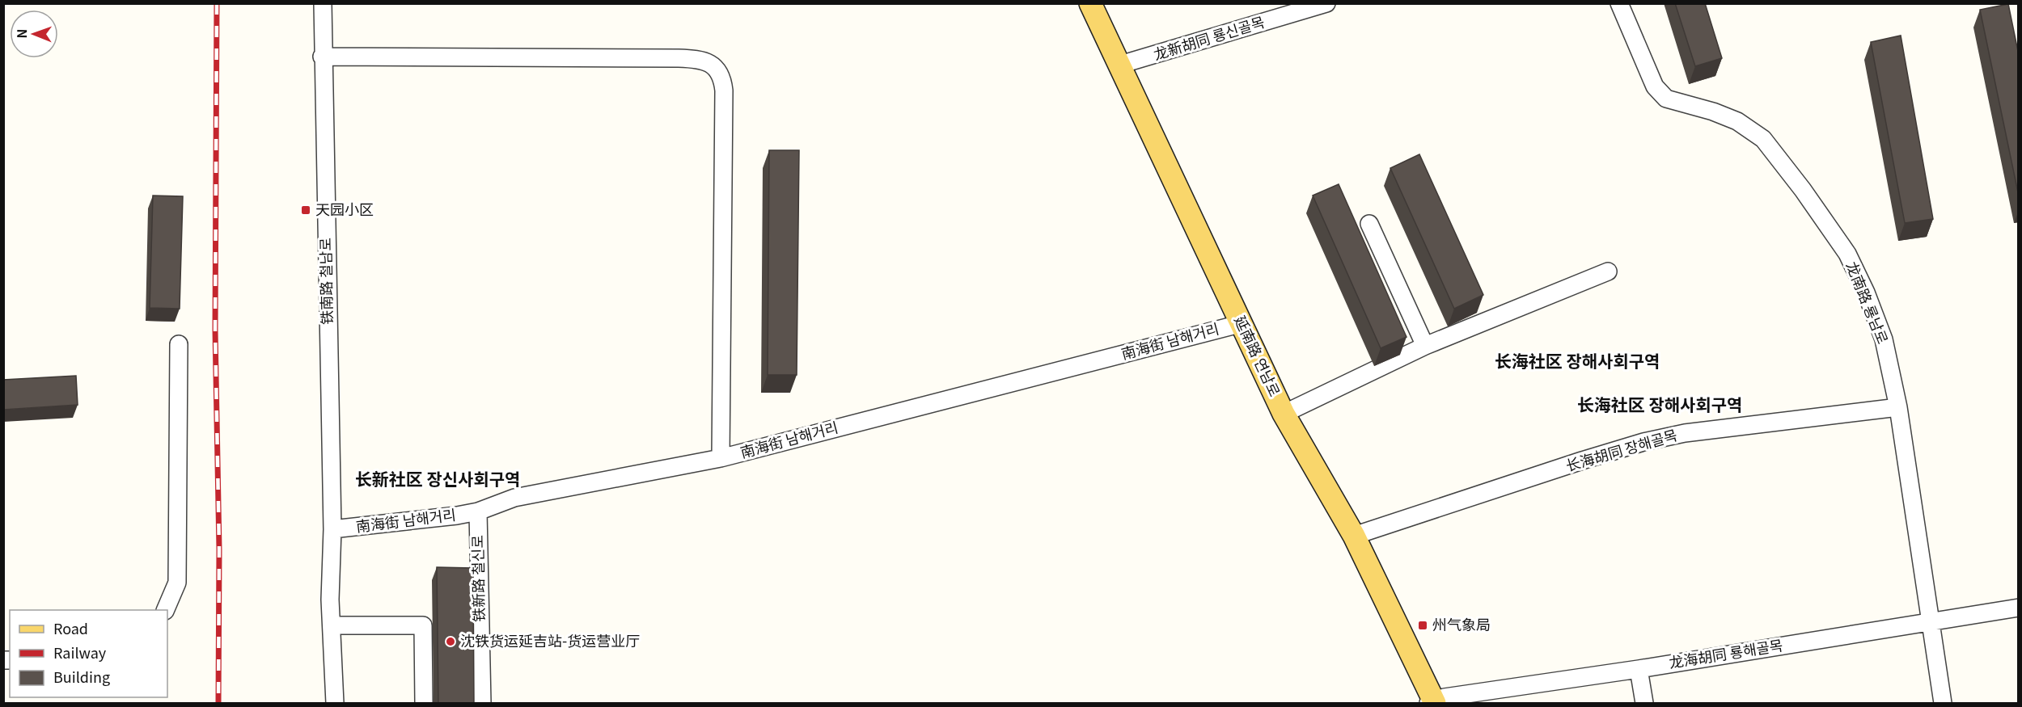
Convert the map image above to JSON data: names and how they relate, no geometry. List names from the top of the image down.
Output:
{
  "streets": {
    "main road": ["延南路 연남로"],
    "street": [
      "龙新胡同 룡신골목",
      "铁南路 철남로",
      "龙南路 룡남로",
      "南海街 남해거리",
      "长海胡同 장해골목",
      "铁新路 철신로",
      "龙海胡同 룡해골목"
    ]
  },
  "crossings": [
    ["龙新胡同 룡신골목", "延南路 연남로"],
    ["铁南路 철남로", "南海街 남해거리"],
    ["龙南路 룡남로", "长海胡同 장해골목"],
    ["龙南路 룡남로", "龙海胡同 룡해골목"],
    ["南海街 남해거리", "延南路 연남로"],
    ["南海街 남해거리", "铁新路 철신로"],
    ["延南路 연남로", "长海胡同 장해골목"],
    ["延南路 연남로", "龙海胡同 룡해골목"]
  ],
  "districts": ["长海社区 장해사회구역", "长海社区 장해사회구역", "长新社区 장신사회구역"],
  "places": {
    "transit": ["天园小区", "州气象局"],
    "other": ["沈铁货运延吉站-货运营业厅"]
  },
  "legend": ["Road", "Railway", "Building"],
  "north": "left"
}
